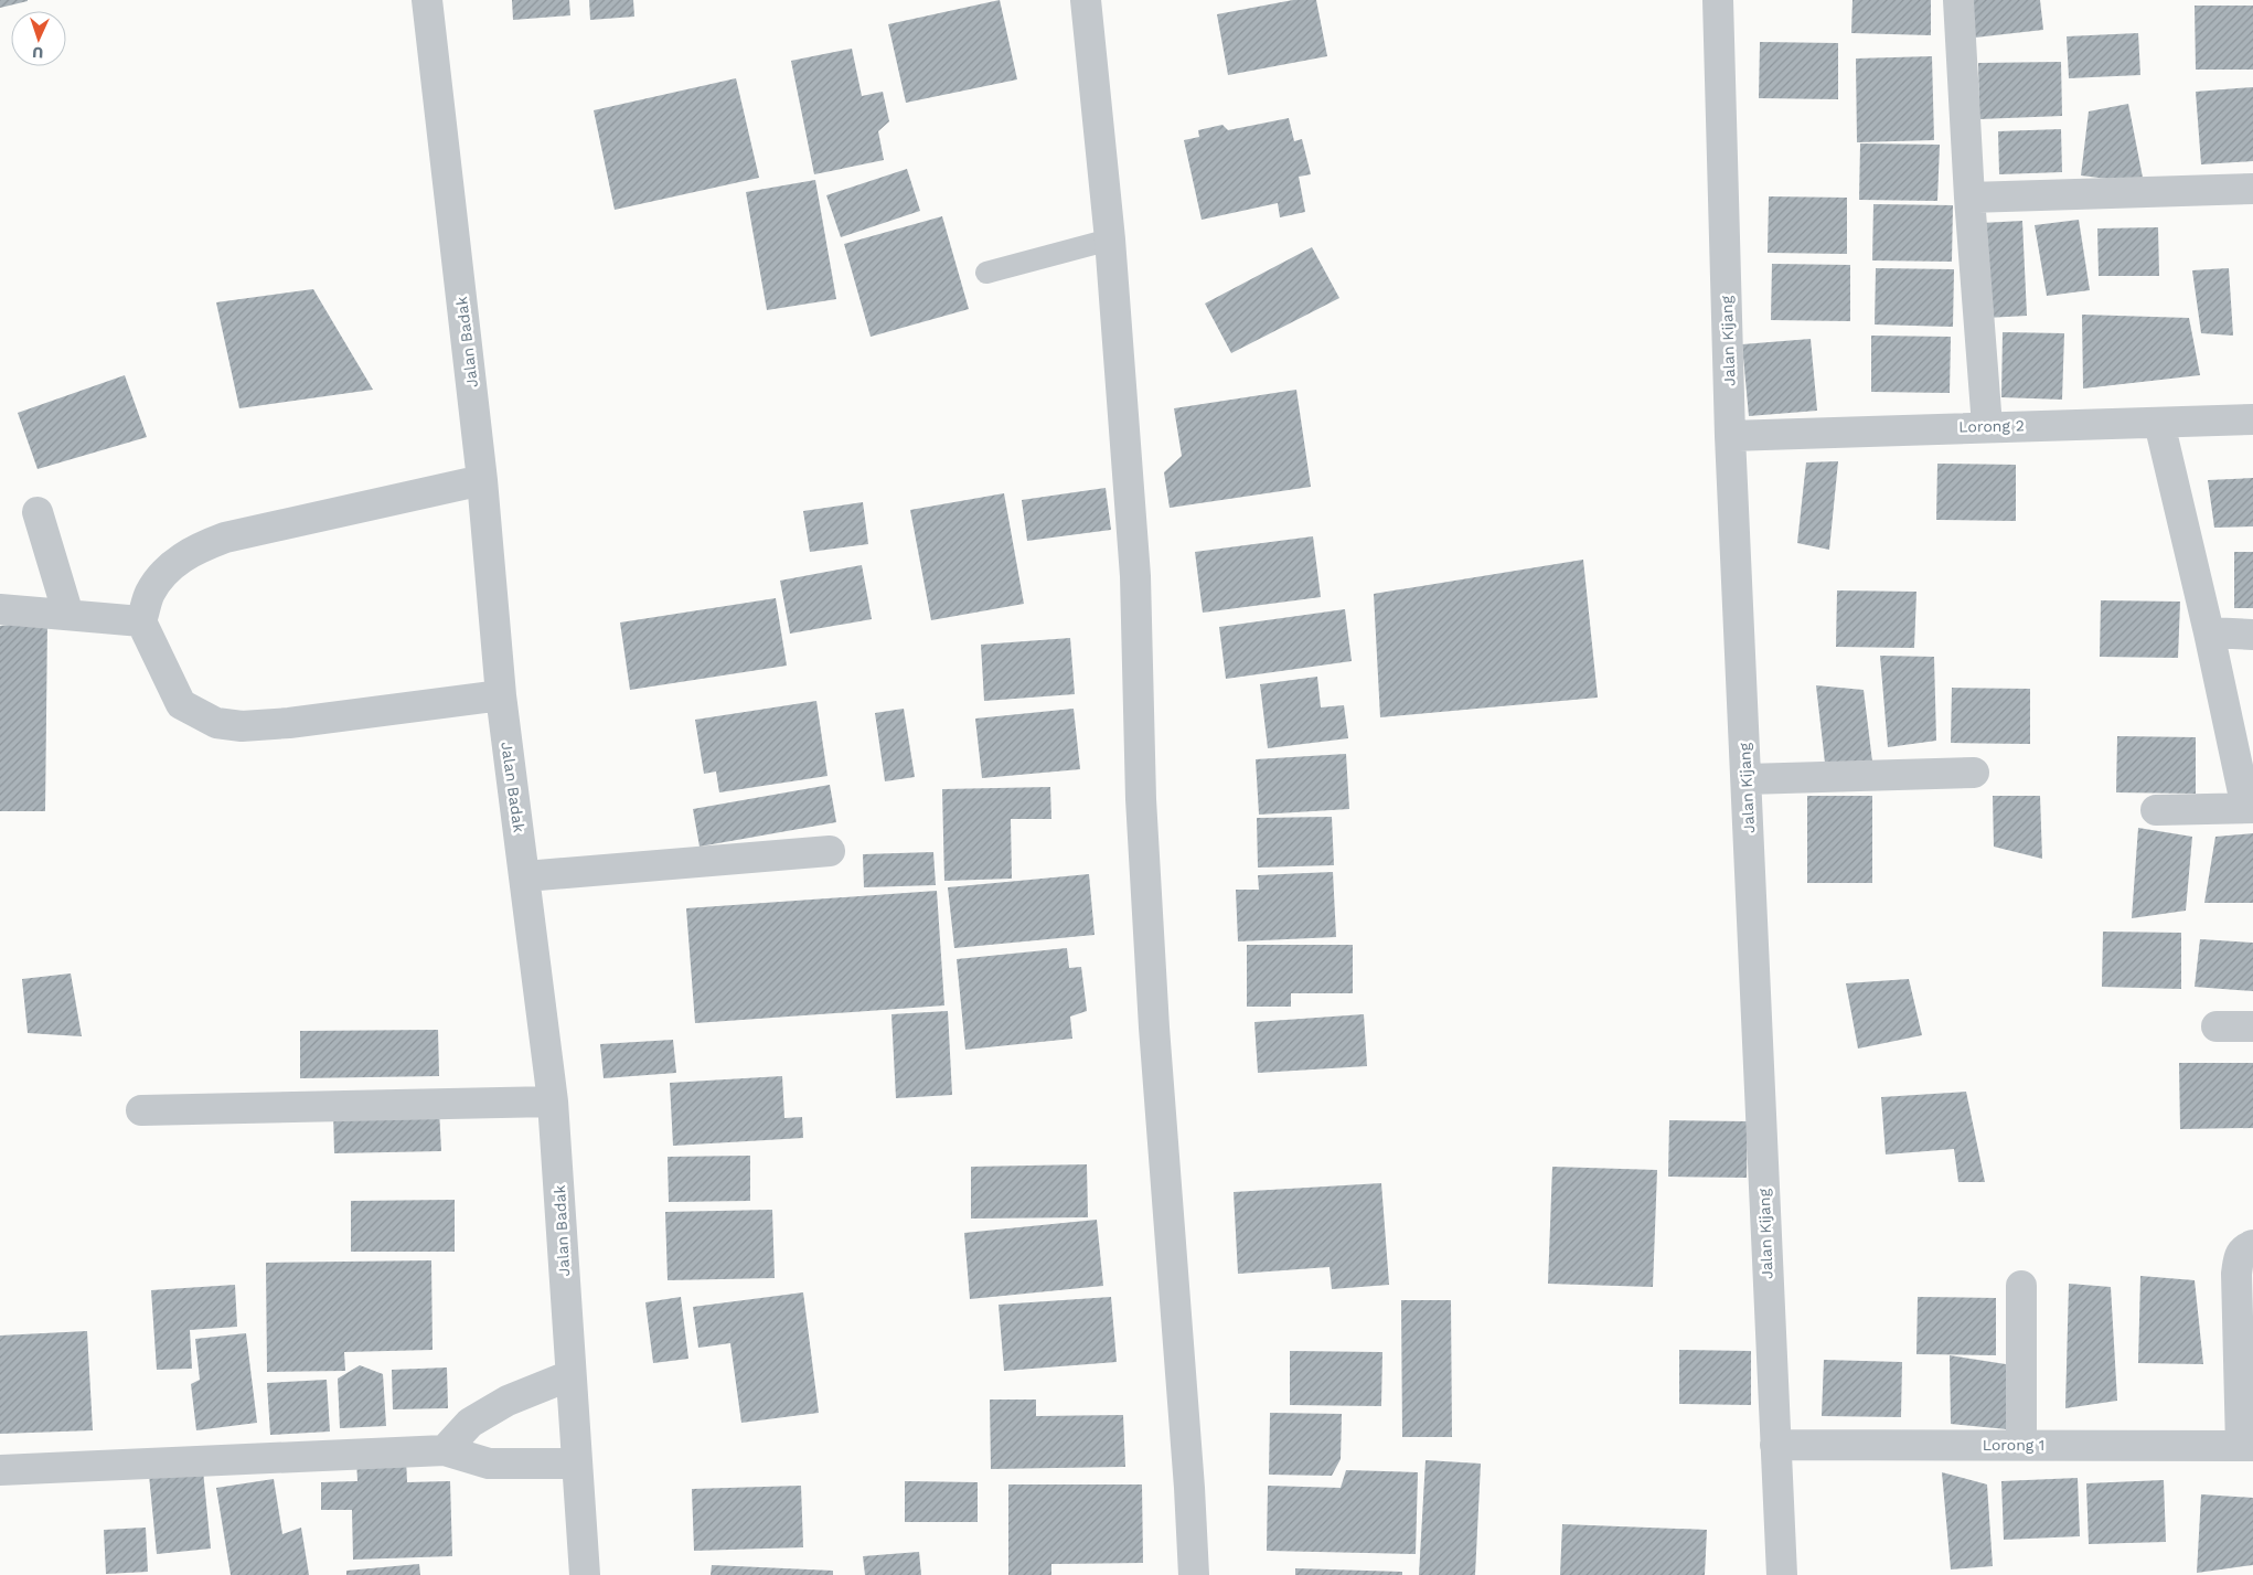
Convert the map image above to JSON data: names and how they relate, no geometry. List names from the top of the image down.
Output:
{
  "streets": {
    "street": [
      "Jalan Kijang",
      "Jalan Badak",
      "Lorong 2",
      "Lorong 1"
    ]
  },
  "crossings": [
    ["Jalan Kijang", "Lorong 2"],
    ["Jalan Kijang", "Lorong 1"]
  ],
  "north": "bottom"
}
